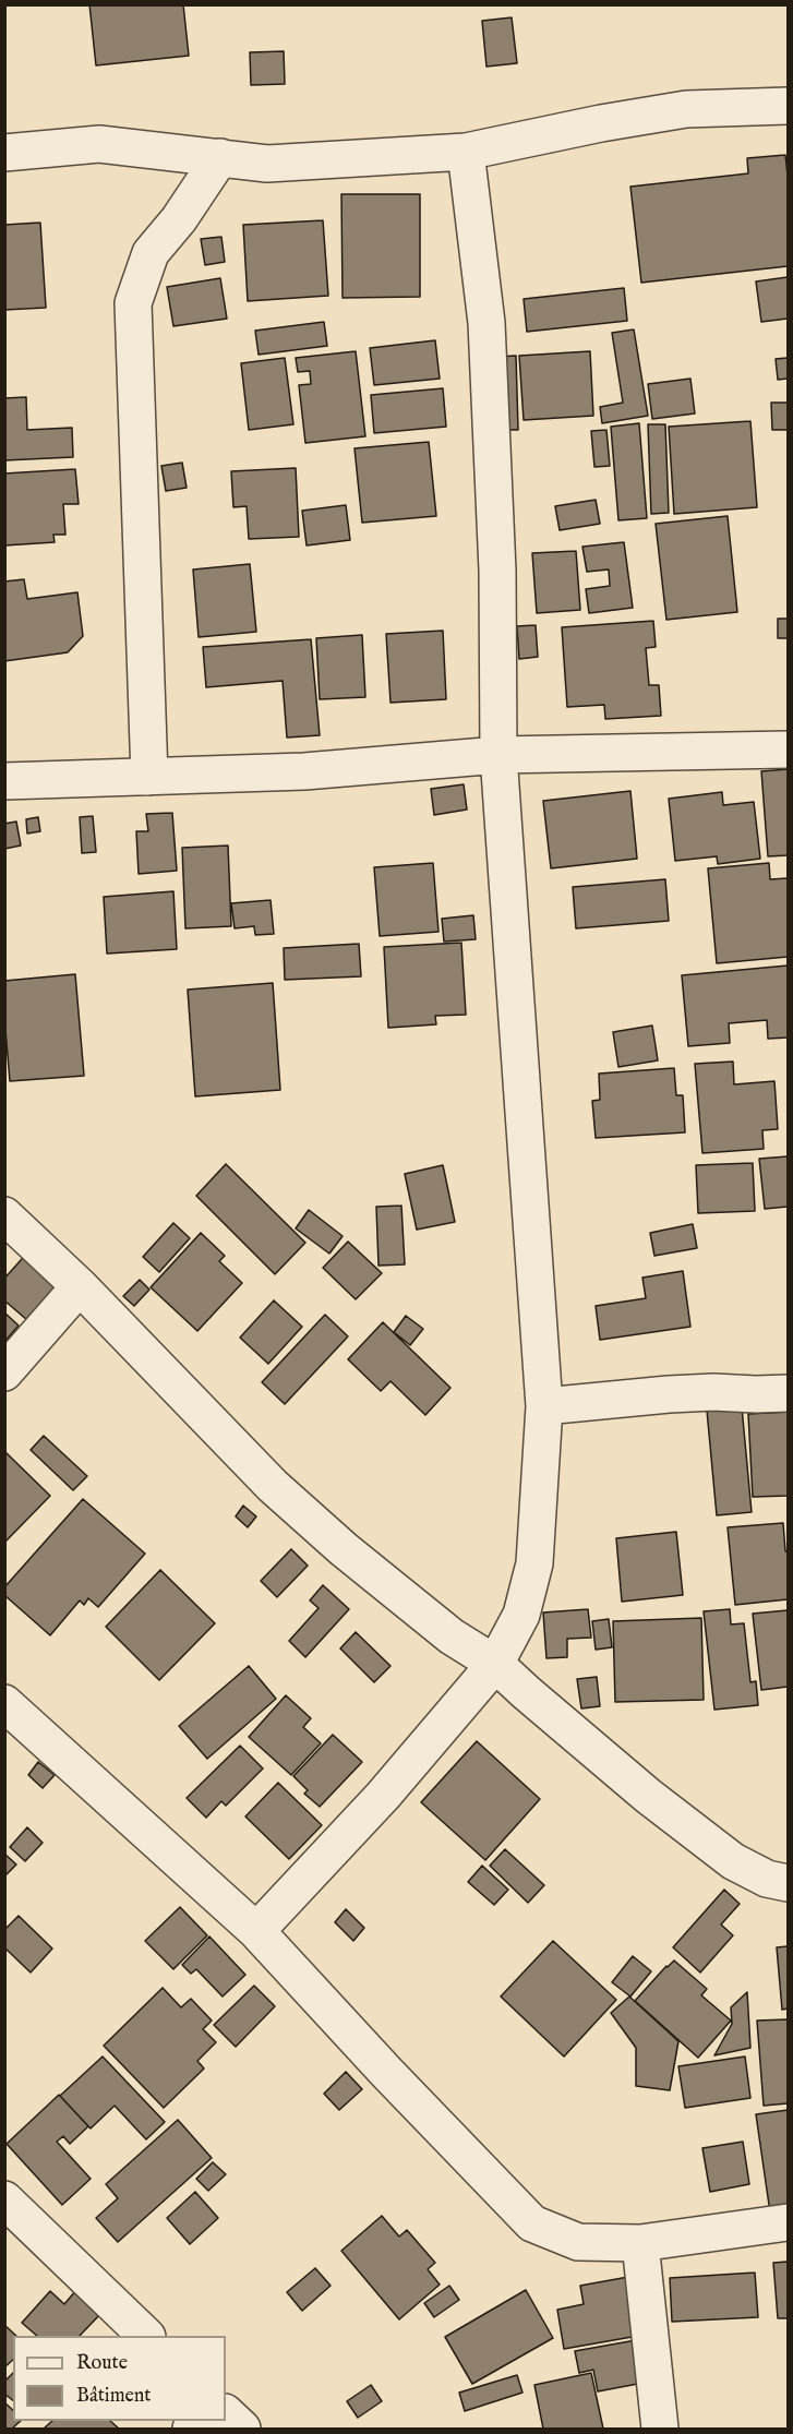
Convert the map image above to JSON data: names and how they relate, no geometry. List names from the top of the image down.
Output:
{
  "legend": ["Route", "Bâtiment"]
}
